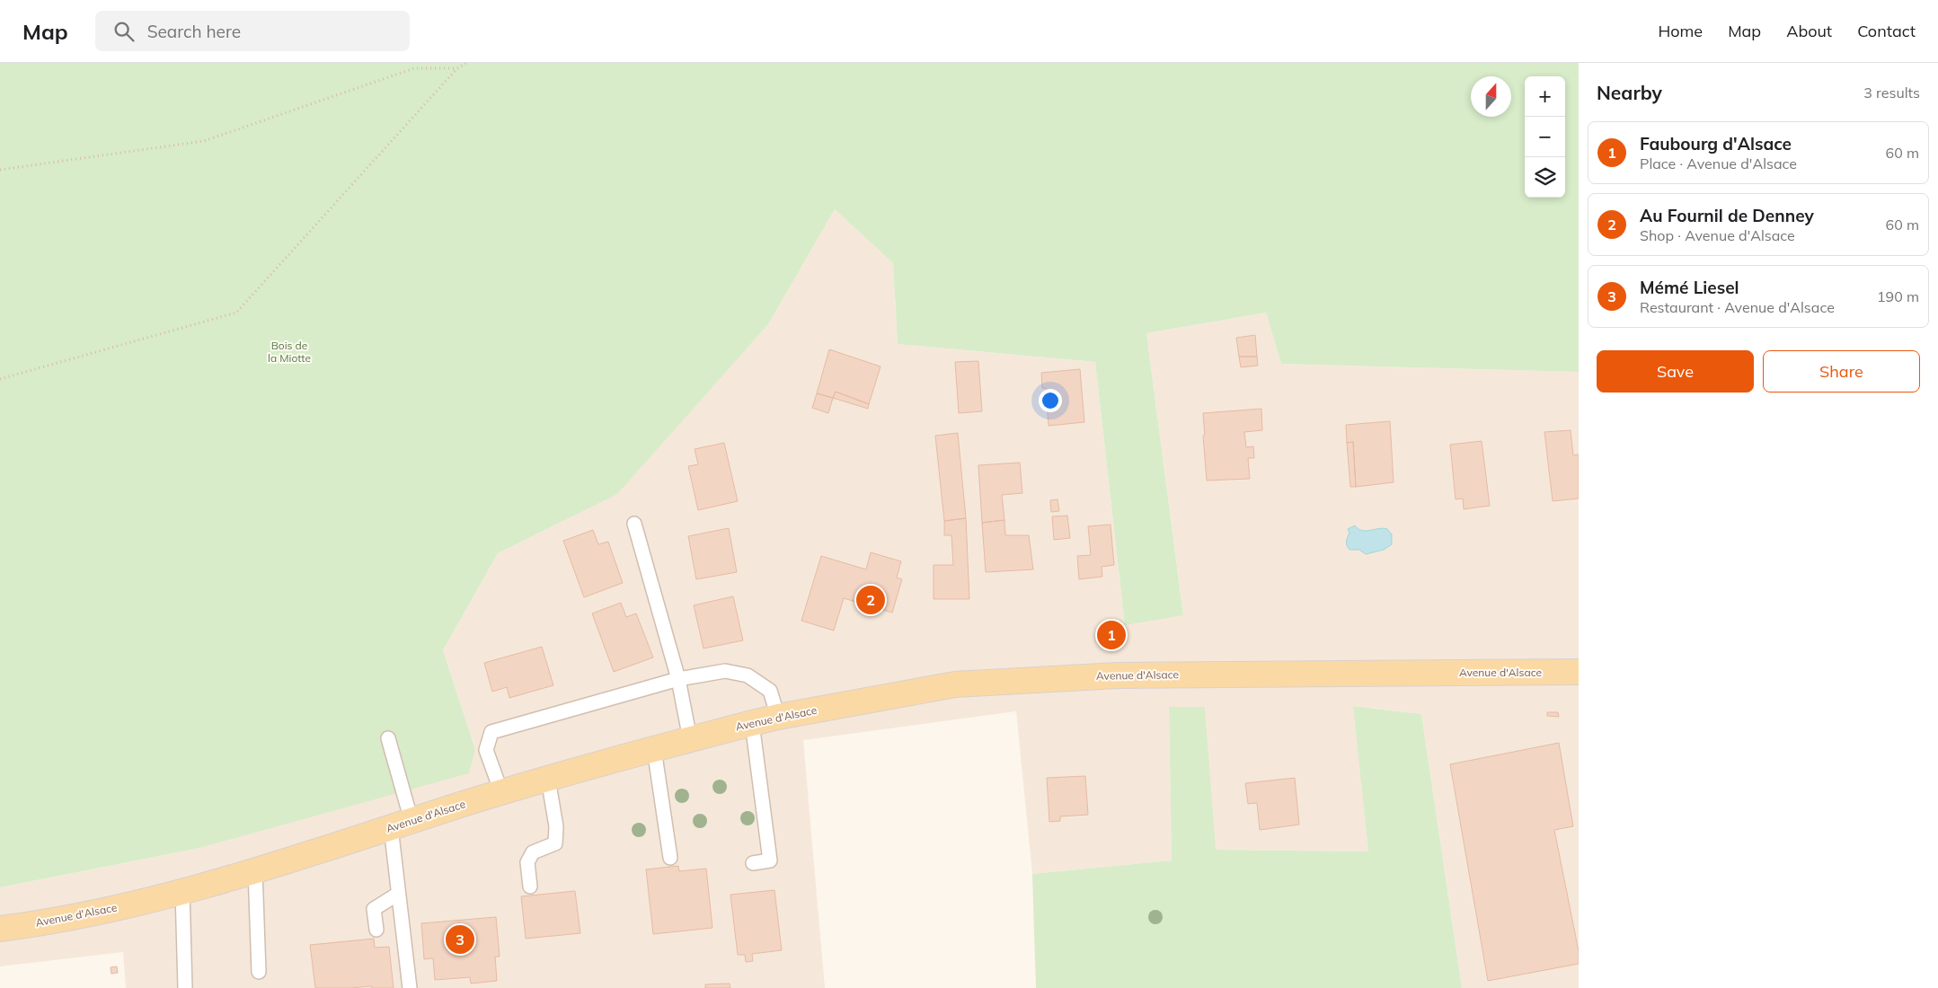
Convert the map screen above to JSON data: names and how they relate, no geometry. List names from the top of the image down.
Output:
{
  "streets": {
    "main road": ["Avenue d'Alsace"]
  },
  "parks": ["Bois de la Miotte"],
  "north": "top",
  "page": {
    "header": "Map",
    "search": "Search here",
    "nav": [
      "Home",
      "Map",
      "About",
      "Contact"
    ],
    "heading": ["Nearby", "3 results"],
    "map_buttons": ["+", "−"],
    "list": [
      {
        "mark": "1",
        "name": "Faubourg d'Alsace",
        "note": "Place · Avenue d'Alsace",
        "value": "60 m"
      },
      {
        "mark": "2",
        "name": "Au Fournil de Denney",
        "note": "Shop · Avenue d'Alsace",
        "value": "60 m"
      },
      {
        "mark": "3",
        "name": "Mémé Liesel",
        "note": "Restaurant · Avenue d'Alsace",
        "value": "190 m"
      }
    ],
    "buttons": ["Save", "Share"],
    "pins": ["2", "1", "3"]
  }
}
